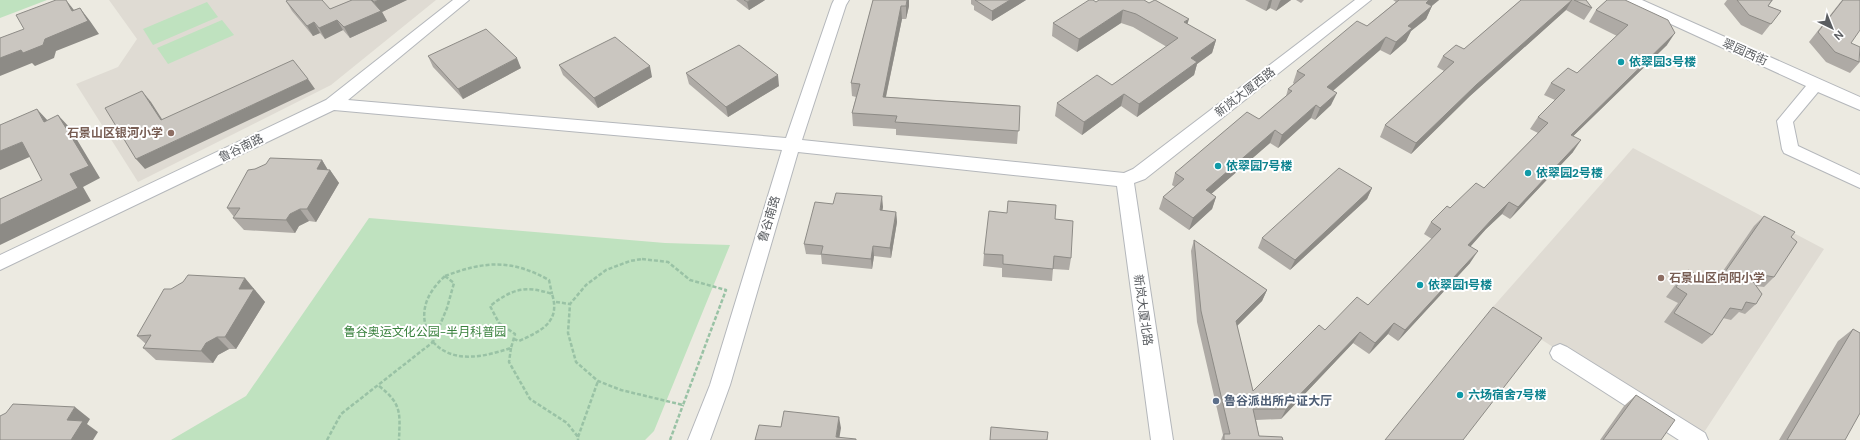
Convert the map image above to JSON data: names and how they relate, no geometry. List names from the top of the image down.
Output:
{
  "streets": {
    "street": [
      "翠园西街",
      "新岚大厦西路",
      "鲁谷南路",
      "新岚大厦北路"
    ]
  },
  "crossings": [
    ["新岚大厦西路", "新岚大厦北路"]
  ],
  "parks": ["鲁谷奥运文化公园-半月科普园"],
  "places": [
    "依翠园3号楼",
    "石景山区银河小学",
    "依翠园7号楼",
    "依翠园2号楼",
    "石景山区向阳小学",
    "依翠园1号楼",
    "六场宿舍7号楼",
    "鲁谷派出所户证大厅"
  ],
  "north": "bottom right"
}
